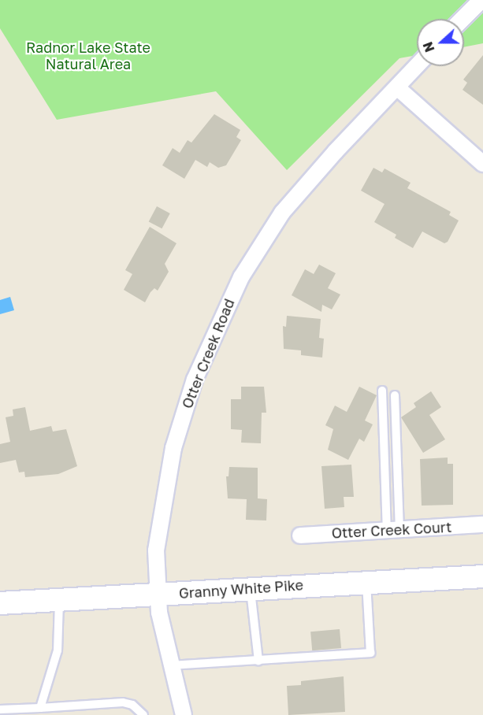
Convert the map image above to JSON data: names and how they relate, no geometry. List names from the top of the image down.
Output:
{
  "streets": {
    "main road": ["Granny White Pike"],
    "street": ["Otter Creek Road", "Otter Creek Court"]
  },
  "crossings": [
    ["Otter Creek Road", "Granny White Pike"]
  ],
  "parks": ["Radnor Lake State Natural Area"],
  "north": "left"
}
